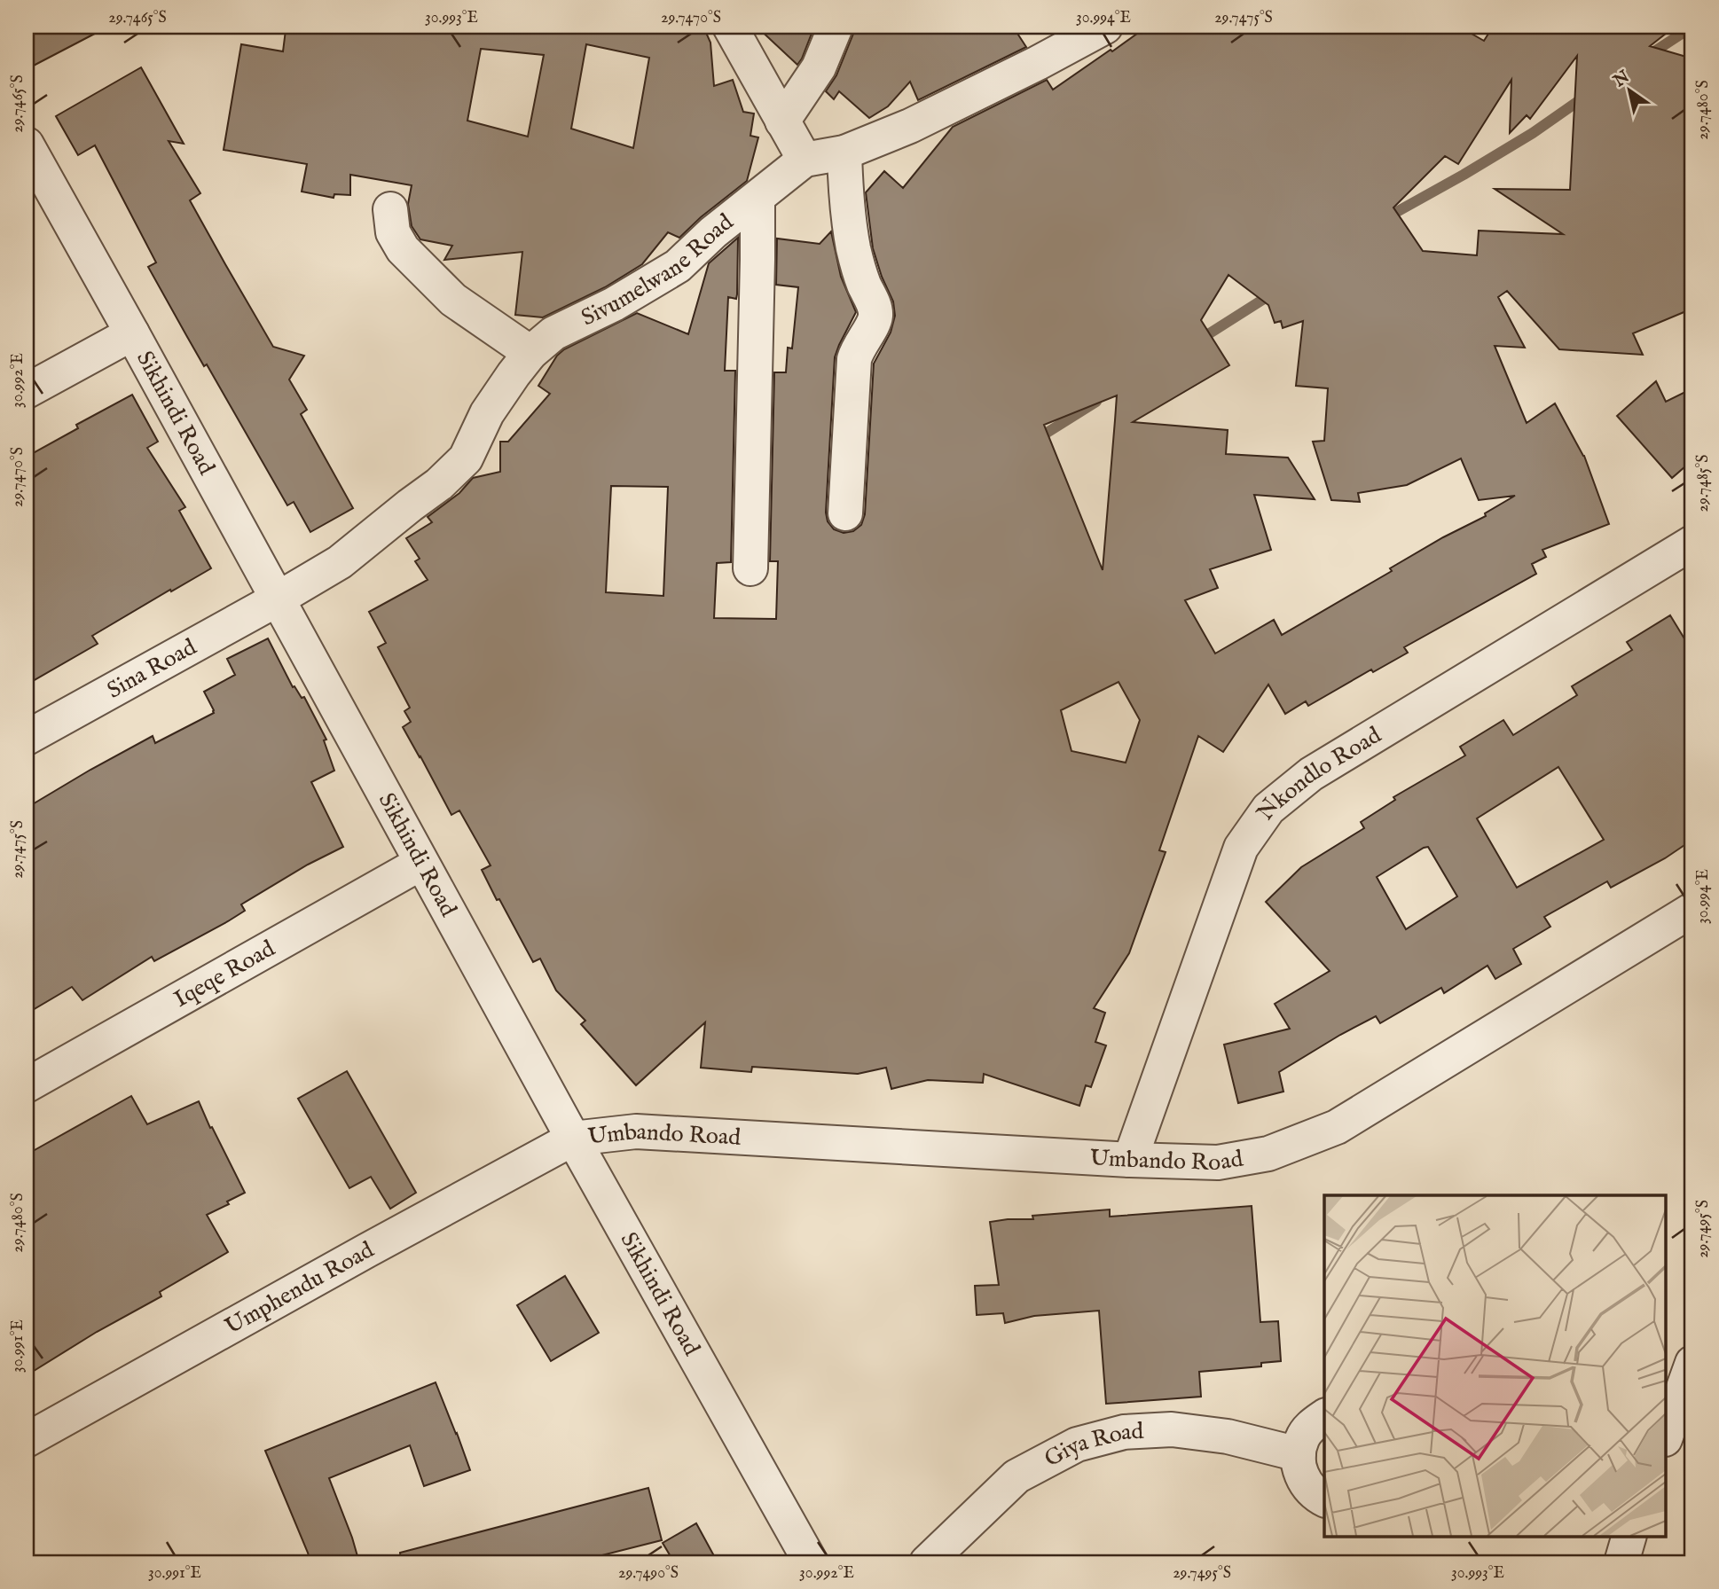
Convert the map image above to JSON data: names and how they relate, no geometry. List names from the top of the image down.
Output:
{
  "streets": {
    "street": [
      "Sivumelwane Road",
      "Sikhindi Road",
      "Sina Road",
      "Nkondlo Road",
      "Iqeqe Road",
      "Umbando Road",
      "Umphendu Road",
      "Giya Road"
    ]
  },
  "crossings": [
    ["Sivumelwane Road", "Sikhindi Road"],
    ["Sivumelwane Road", "Sina Road"],
    ["Sikhindi Road", "Sina Road"],
    ["Sikhindi Road", "Iqeqe Road"],
    ["Sikhindi Road", "Umbando Road"],
    ["Sikhindi Road", "Umphendu Road"],
    ["Nkondlo Road", "Umbando Road"],
    ["Umbando Road", "Umphendu Road"]
  ],
  "north": "top left",
  "coordinates": [
    "29.7465°S",
    "30.993°E",
    "29.7470°S",
    "30.994°E",
    "29.7475°S",
    "29.7480°S",
    "30.992°E",
    "29.7485°S",
    "29.7495°S",
    "30.991°E",
    "29.7490°S"
  ]
}
